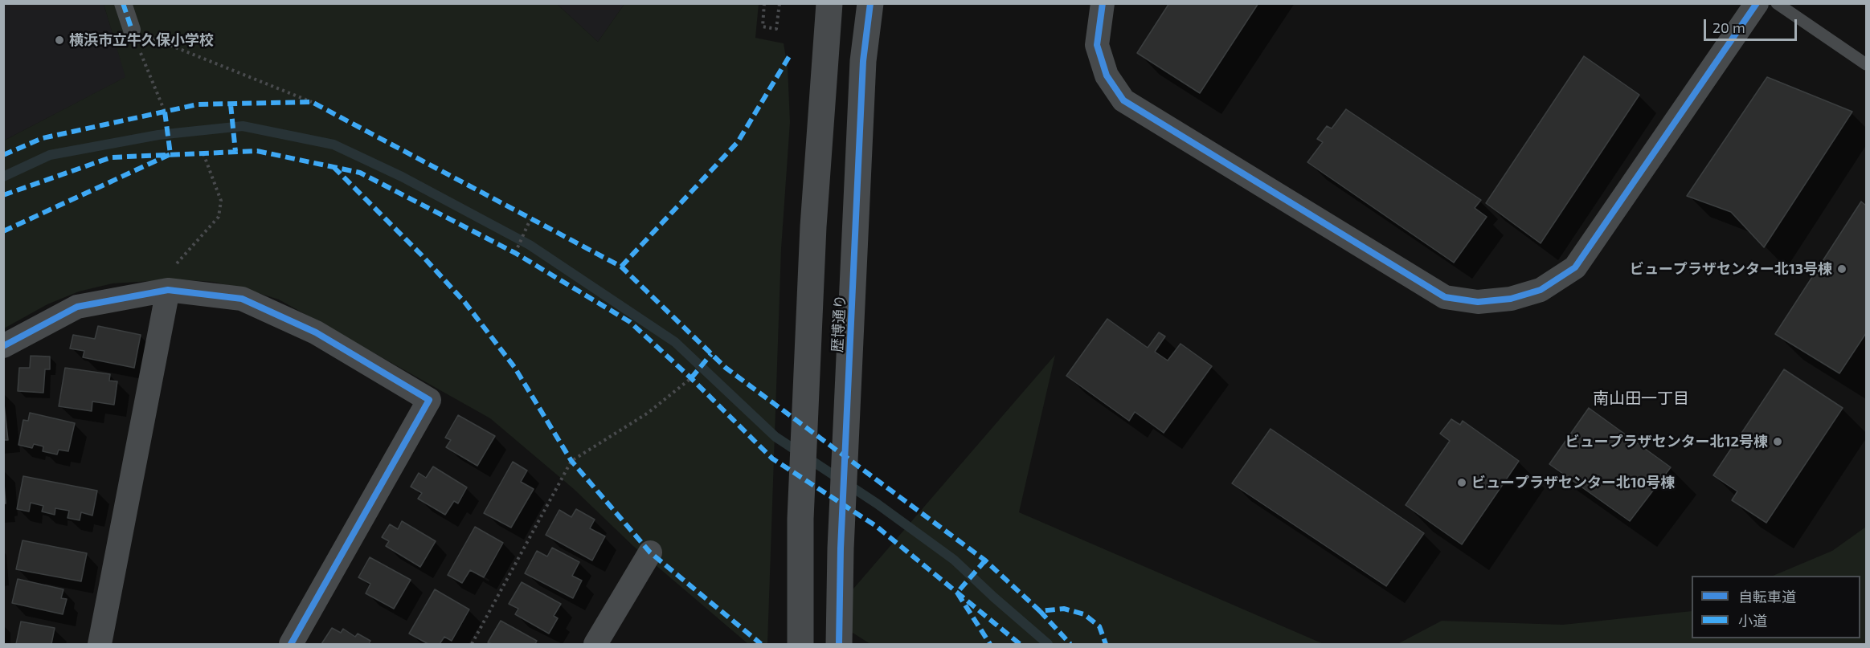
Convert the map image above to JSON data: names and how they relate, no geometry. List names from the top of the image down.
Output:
{
  "streets": {
    "street": ["歴博通り"]
  },
  "districts": ["南山田一丁目"],
  "places": [
    "横浜市立牛久保小学校",
    "ビュープラザセンター北13号棟",
    "ビュープラザセンター北12号棟",
    "ビュープラザセンター北10号棟"
  ],
  "legend": ["自転車道", "小道"],
  "scale_bar": "20 m"
}
